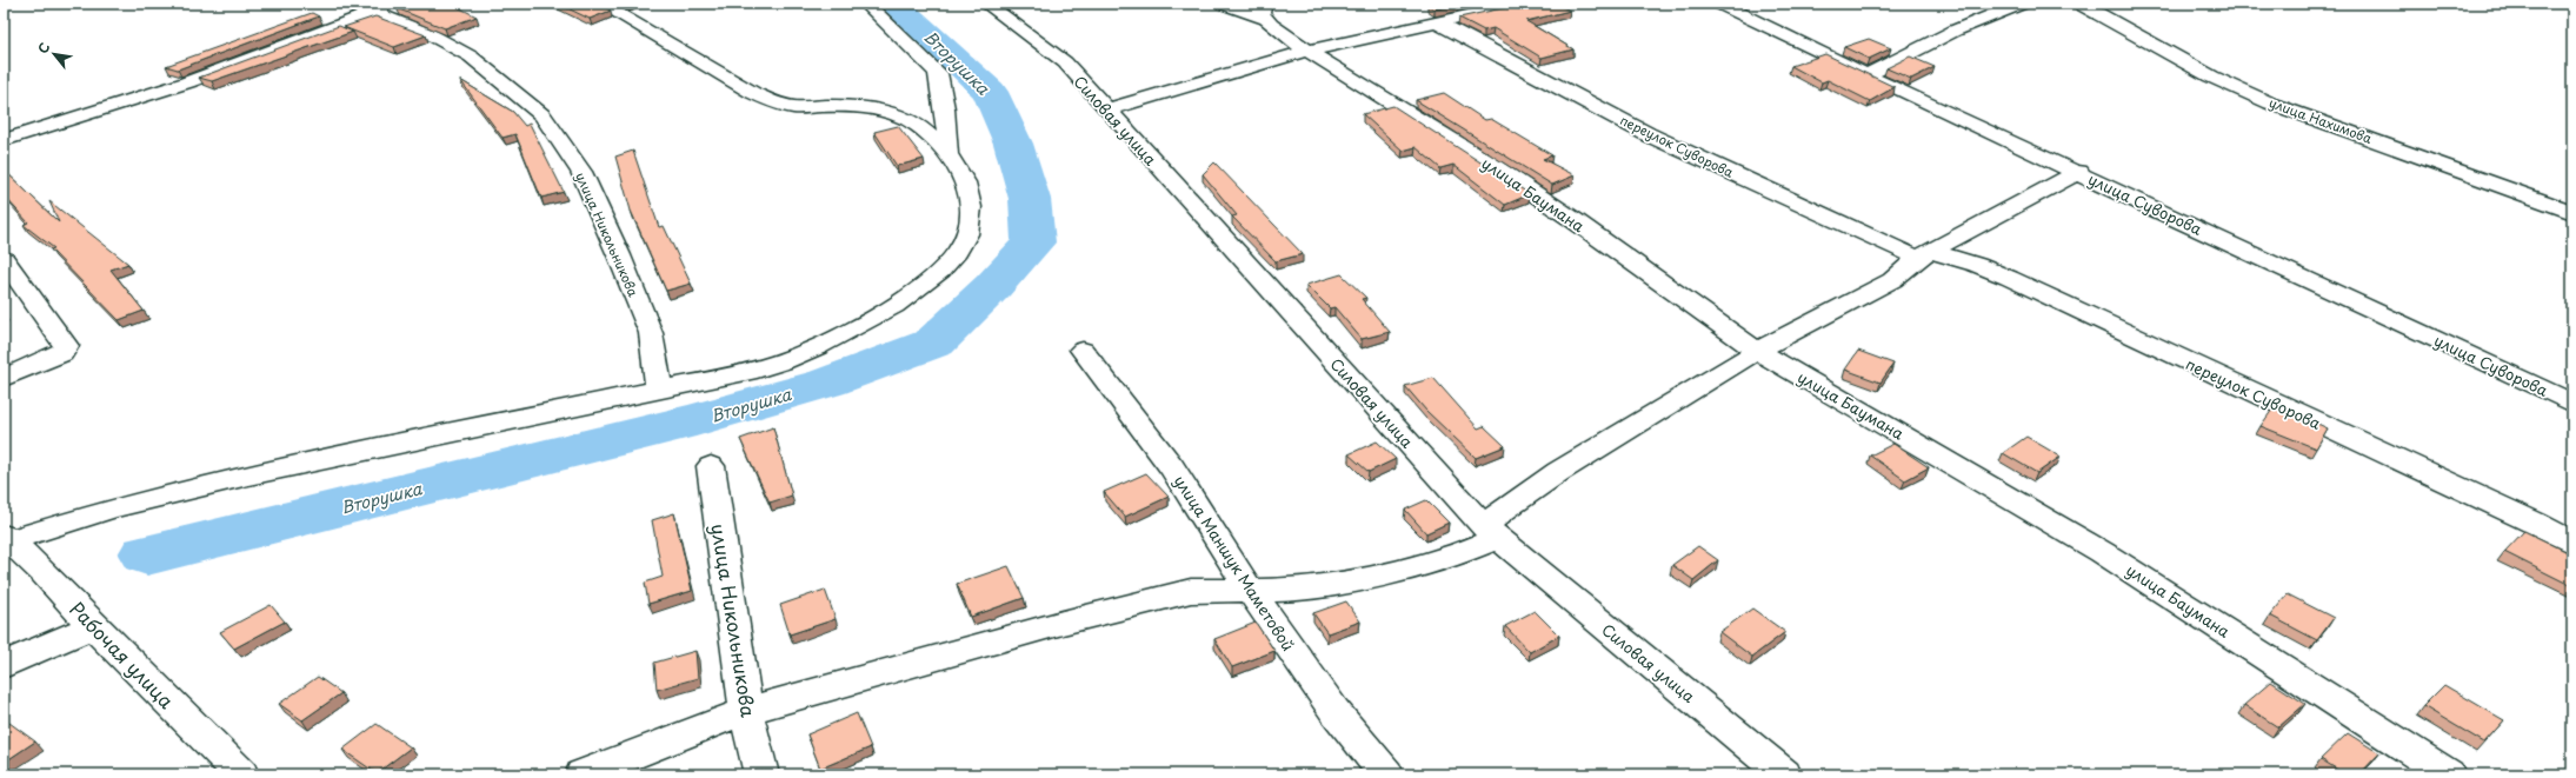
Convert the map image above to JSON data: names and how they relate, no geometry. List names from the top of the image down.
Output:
{
  "streets": {
    "street": [
      "Силовая улица",
      "улица Нахимова",
      "переулок Суворова",
      "улица Баумана",
      "улица Суворова",
      "улица Никольникова",
      "улица Маншук Маметовой",
      "Рабочая улица"
    ]
  },
  "water": ["Вторушка"],
  "north": "top left"
}
